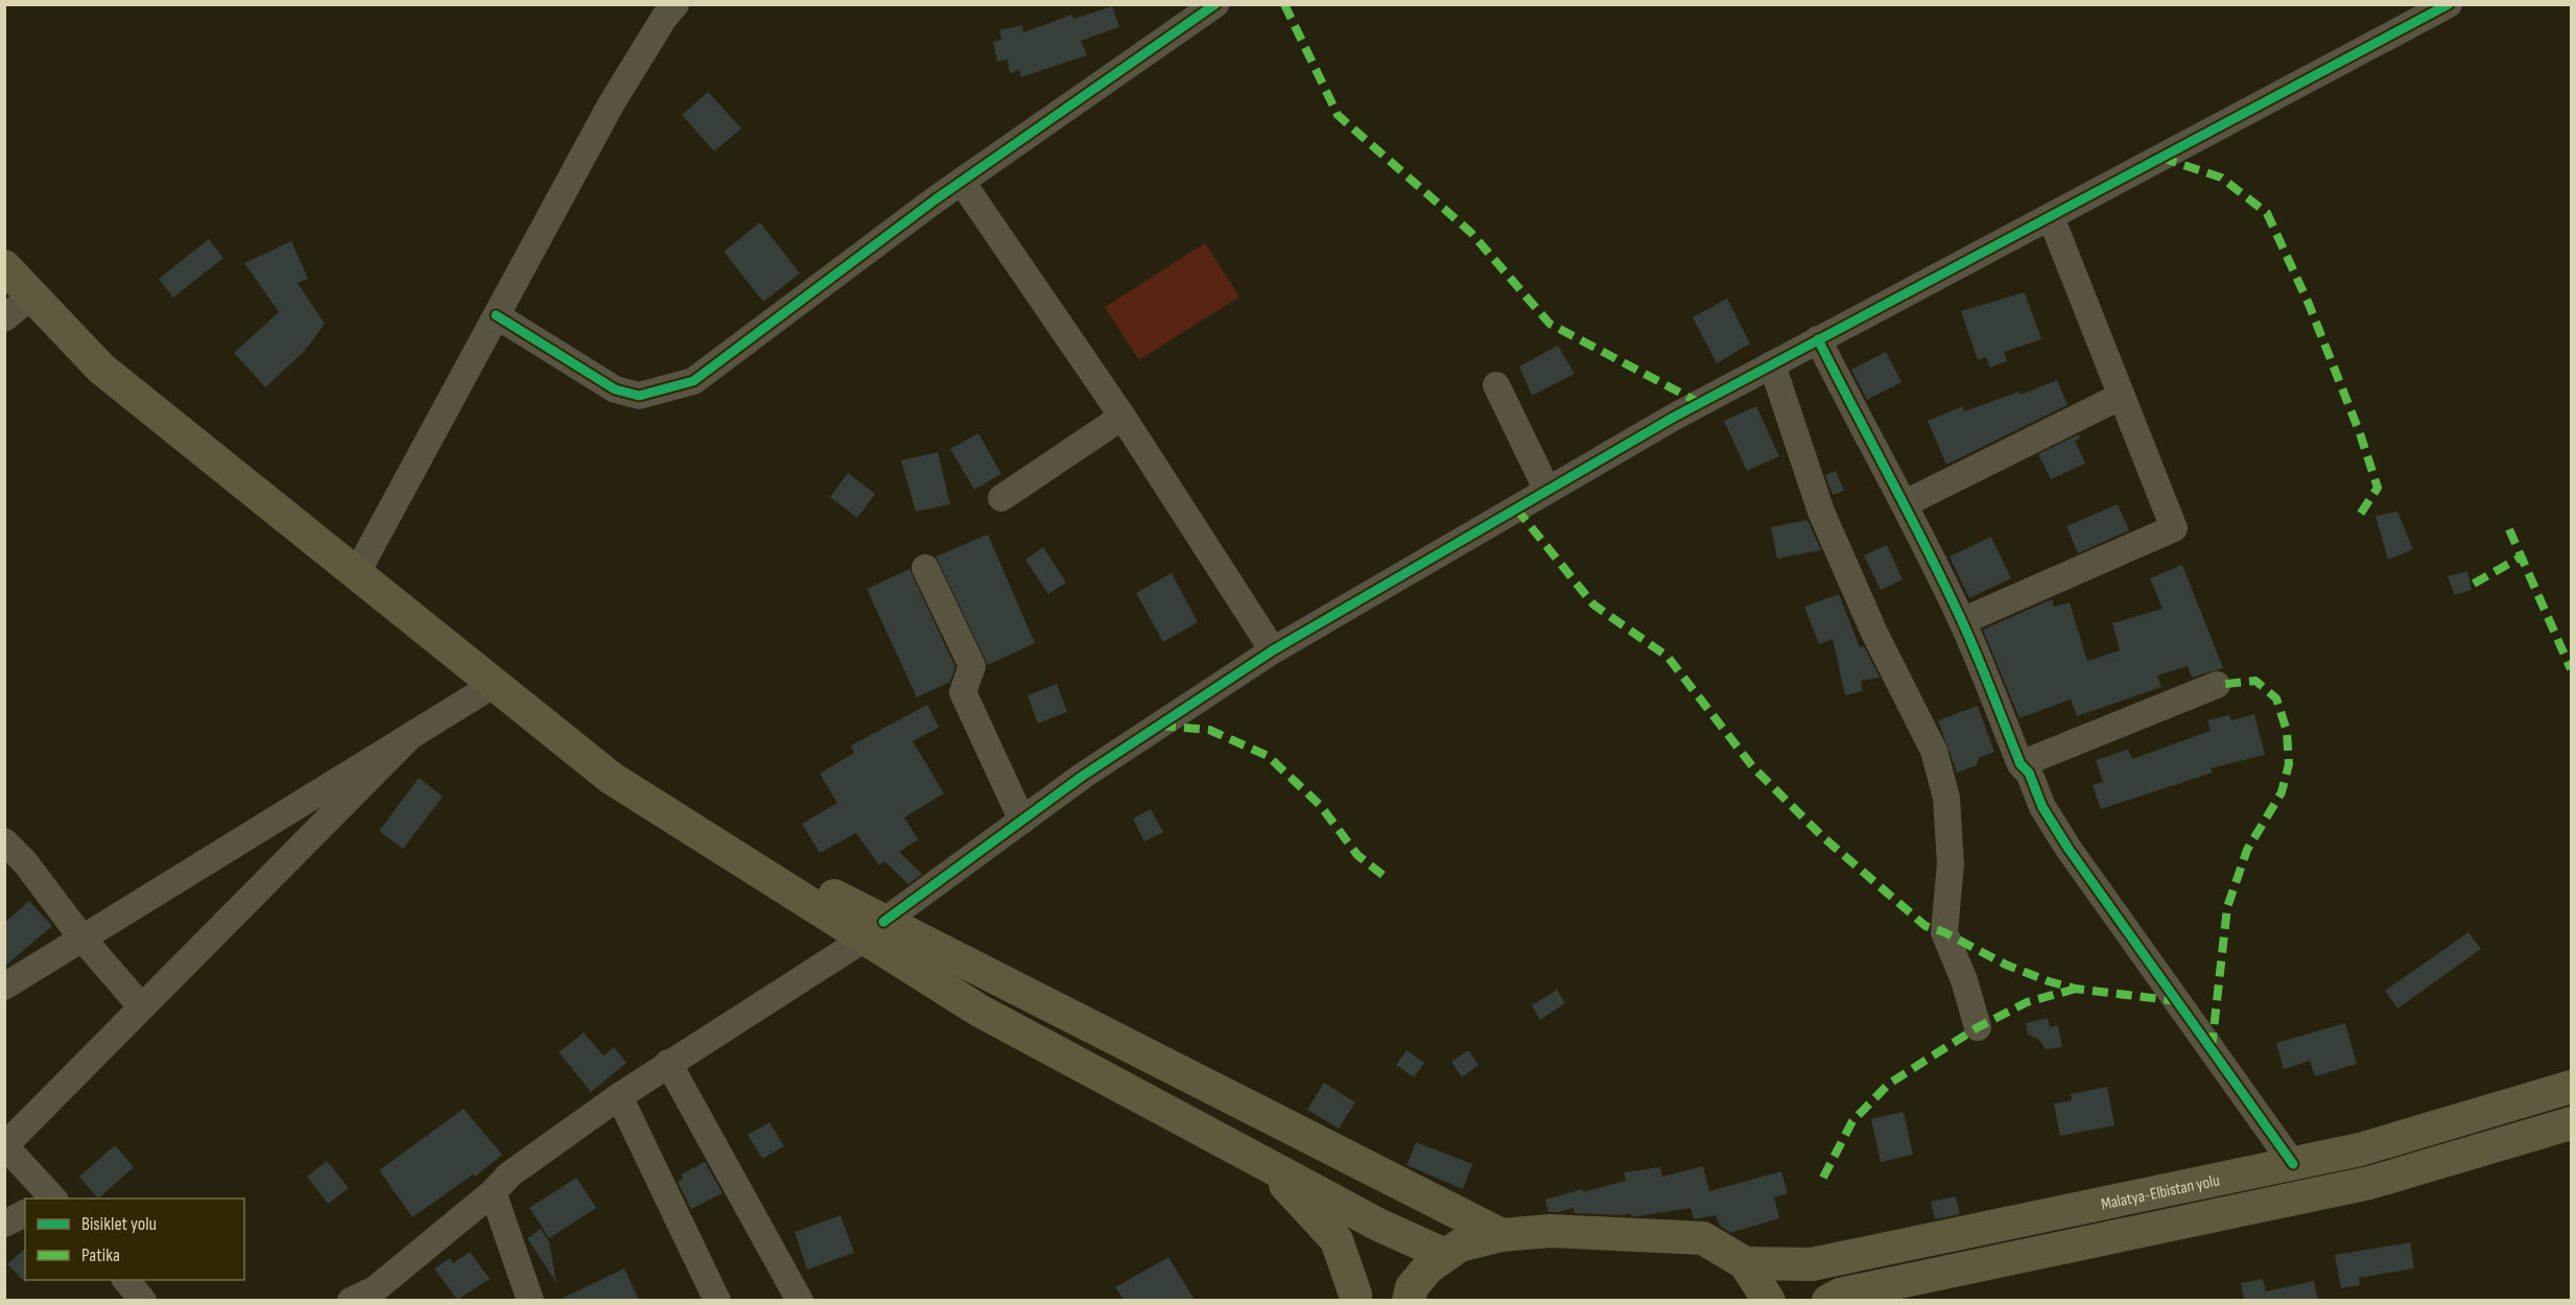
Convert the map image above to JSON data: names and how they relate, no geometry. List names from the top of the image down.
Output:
{
  "streets": {
    "main road": ["Malatya-Elbistan yolu"]
  },
  "legend": ["Bisiklet yolu", "Patika"]
}
